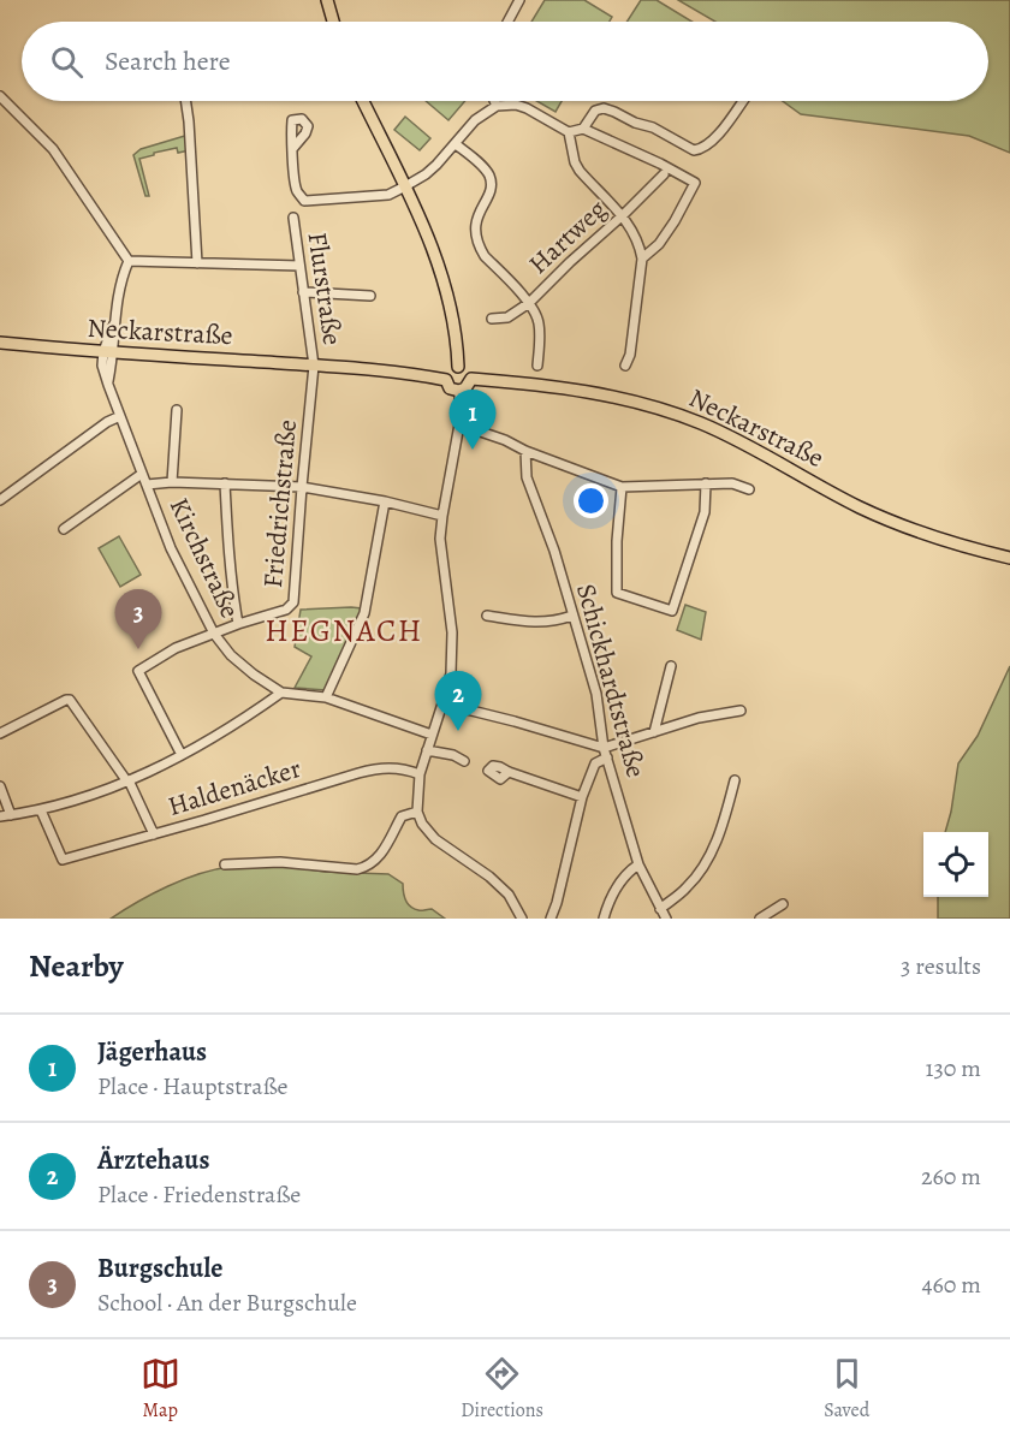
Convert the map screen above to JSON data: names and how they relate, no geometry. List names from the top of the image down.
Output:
{
  "streets": {
    "main road": ["Neckarstraße"],
    "street": [
      "Hartweg",
      "Flurstraße",
      "Friedrichstraße",
      "Kirchstraße",
      "Schickhardtstraße",
      "Haldenäcker"
    ]
  },
  "crossings": [
    ["Flurstraße", "Neckarstraße"],
    ["Flurstraße", "Friedrichstraße"],
    ["Neckarstraße", "Friedrichstraße"],
    ["Neckarstraße", "Kirchstraße"],
    ["Friedrichstraße", "Kirchstraße"]
  ],
  "districts": ["HEGNACH"],
  "page": {
    "search": "Search here",
    "pins": ["1", "3", "2"],
    "heading": ["Nearby", "3 results"],
    "list": [
      {
        "mark": "1",
        "name": "Jägerhaus",
        "note": "Place · Hauptstraße",
        "value": "130 m"
      },
      {
        "mark": "2",
        "name": "Ärztehaus",
        "note": "Place · Friedenstraße",
        "value": "260 m"
      },
      {
        "mark": "3",
        "name": "Burgschule",
        "note": "School · An der Burgschule",
        "value": "460 m"
      }
    ],
    "nav": ["Map", "Directions", "Saved"]
  }
}
